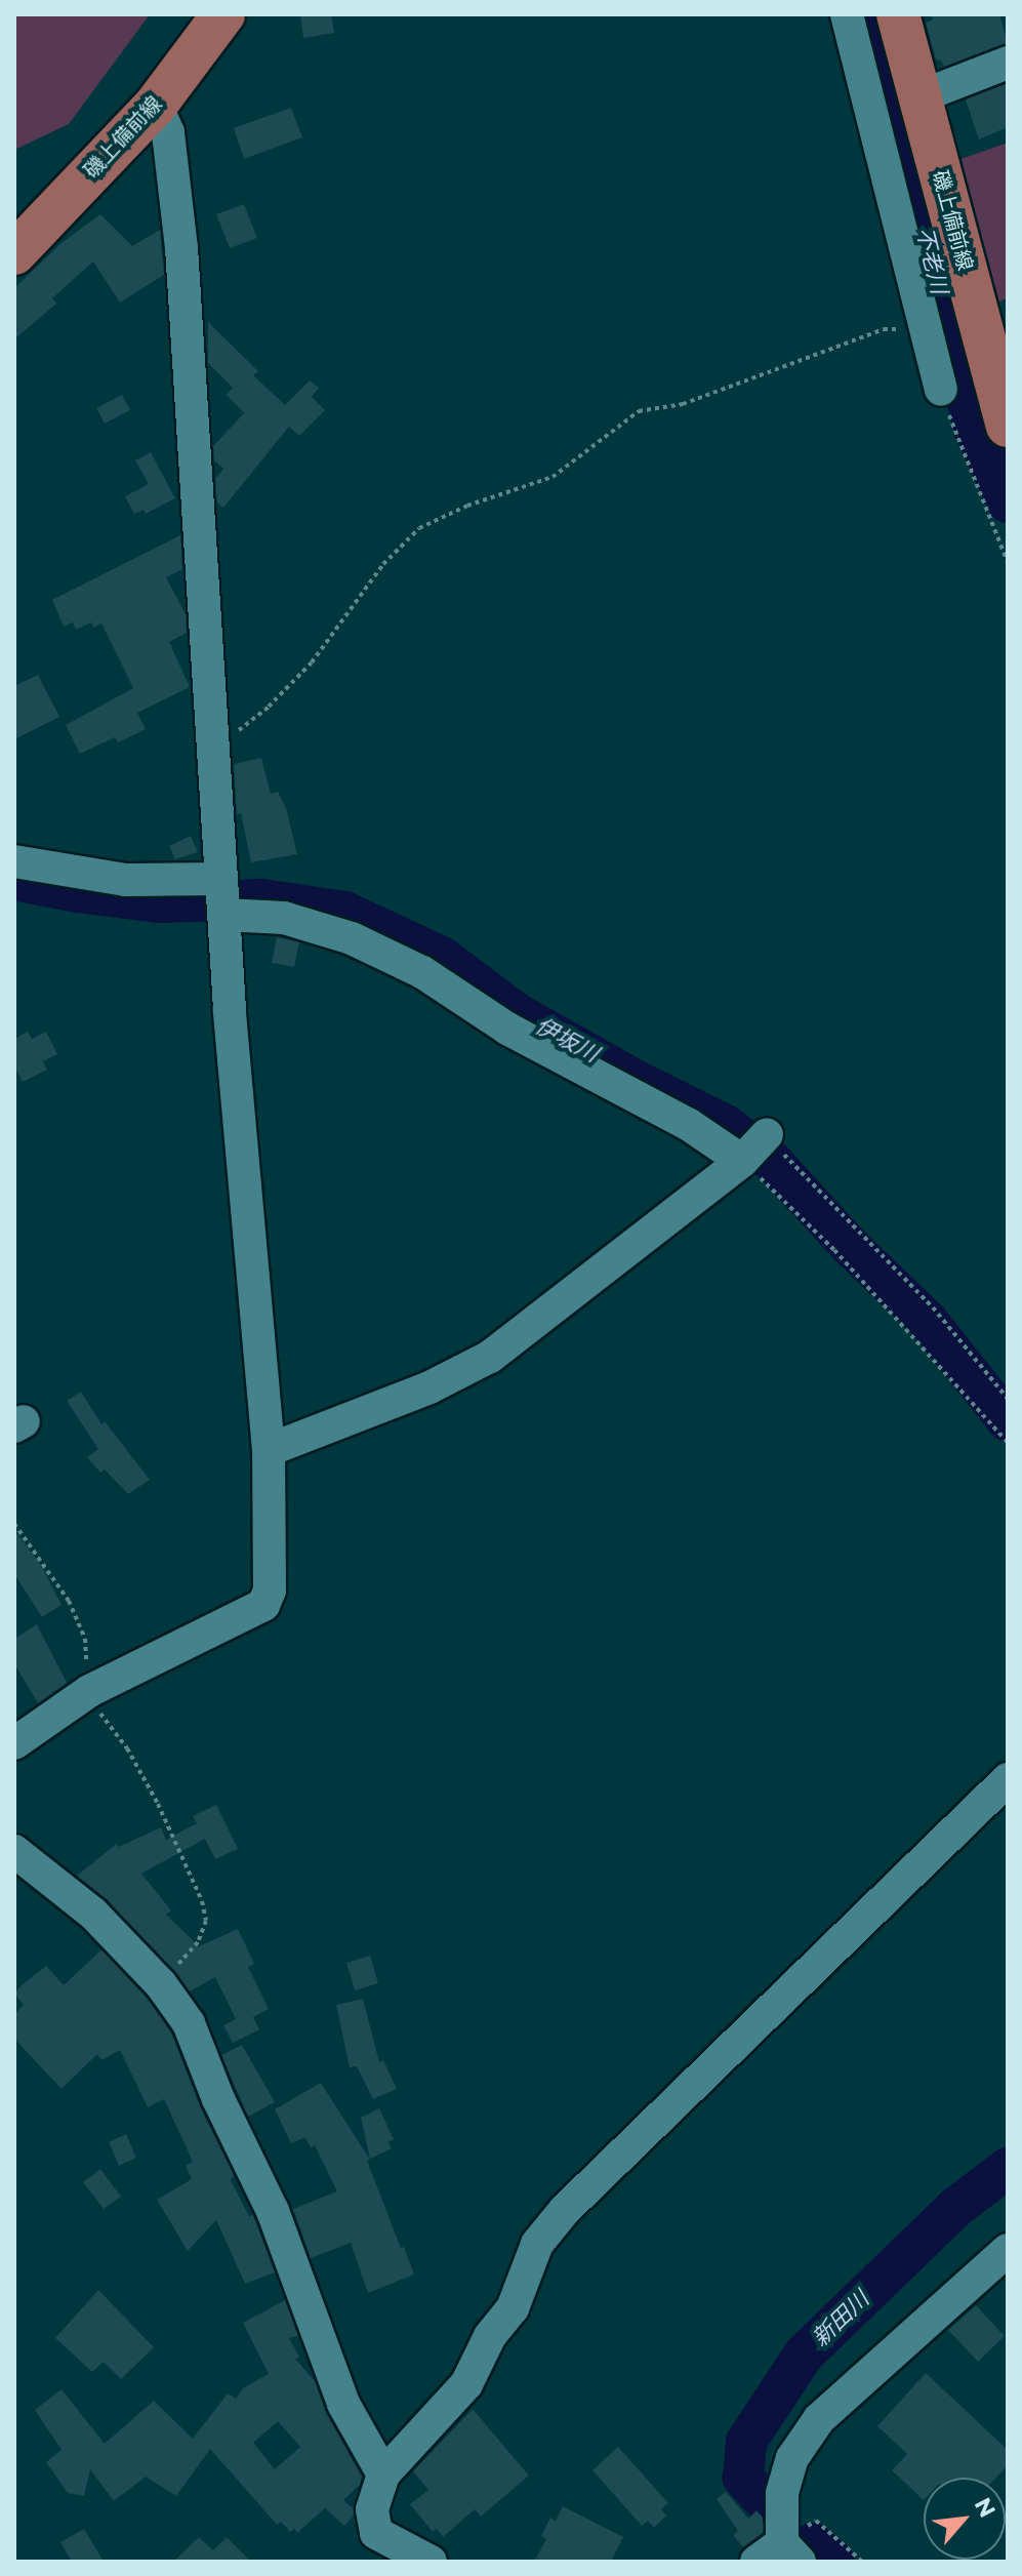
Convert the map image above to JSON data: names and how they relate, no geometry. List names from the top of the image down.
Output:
{
  "streets": {
    "main road": ["磯上備前線"]
  },
  "water": ["不老川", "伊坂川", "新田川"],
  "north": "top right"
}
